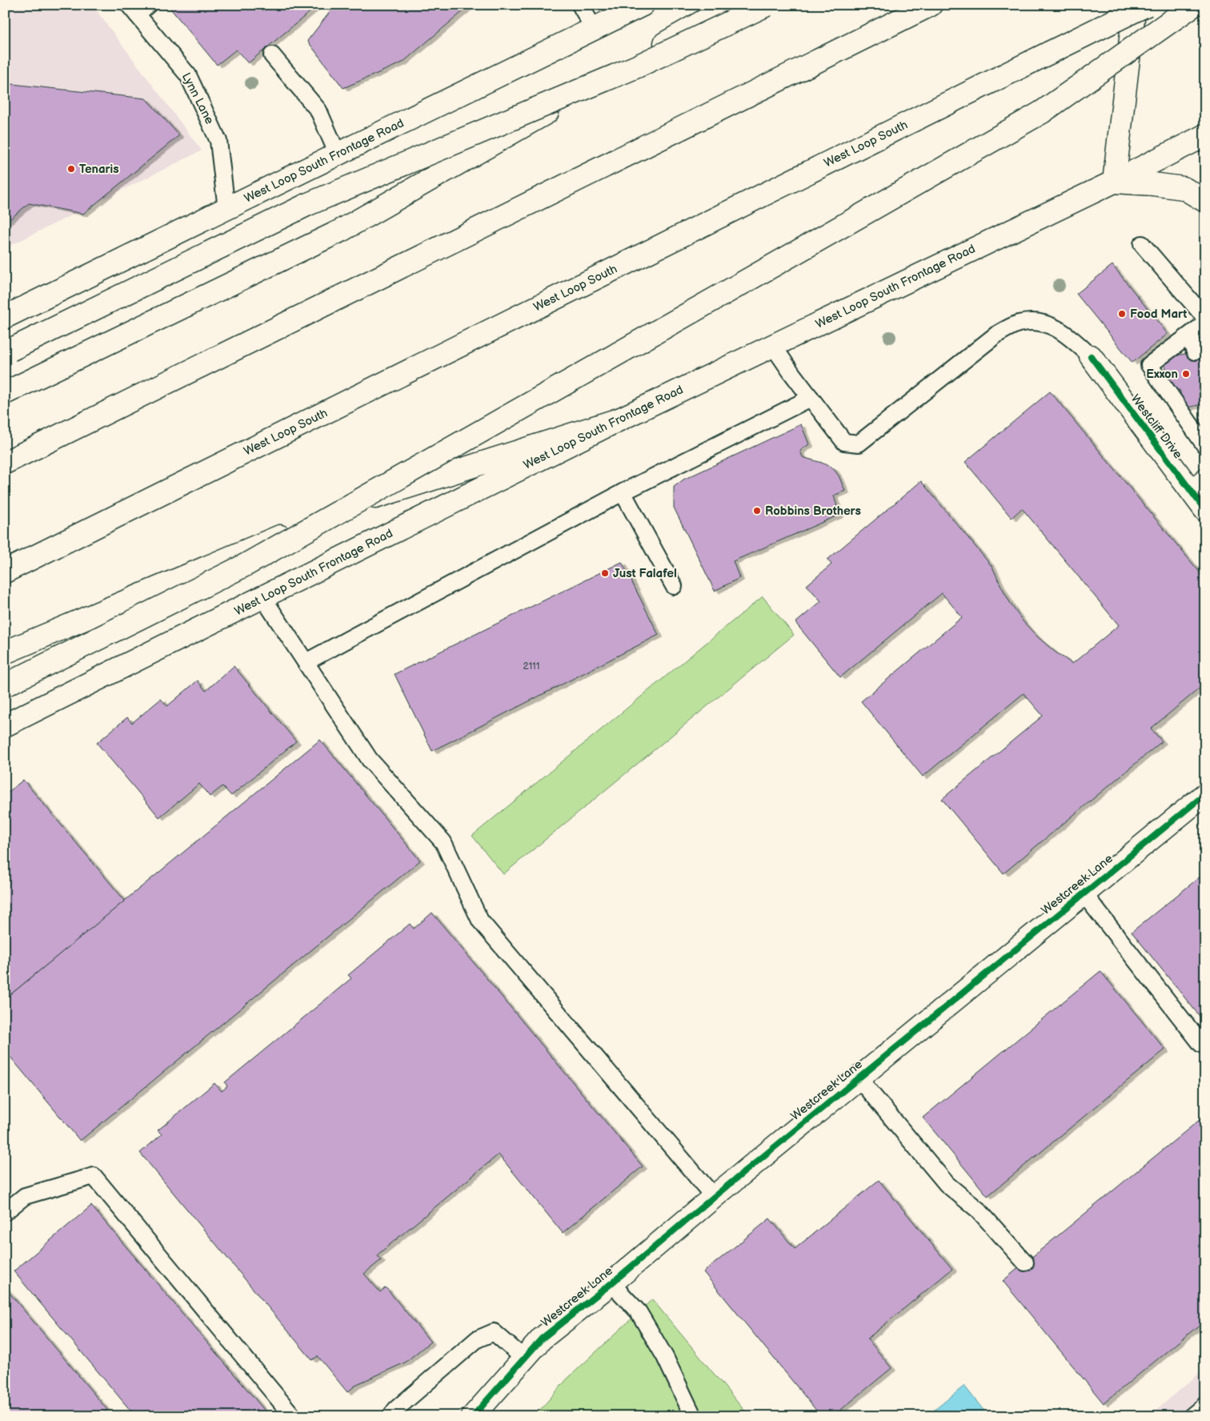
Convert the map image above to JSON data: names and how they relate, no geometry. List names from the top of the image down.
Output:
{
  "streets": {
    "main road": [
      "West Loop South",
      "West Loop South Frontage Road",
      "Westcliff Drive",
      "Westcreek Lane"
    ],
    "lane": ["Lynn Lane"]
  },
  "crossings": [
    ["Lynn Lane", "West Loop South Frontage Road"]
  ],
  "places": [
    "Tenaris",
    "Food Mart",
    "Exxon",
    "Robbins Brothers",
    "Just Falafel"
  ],
  "house_numbers": ["2111"]
}
